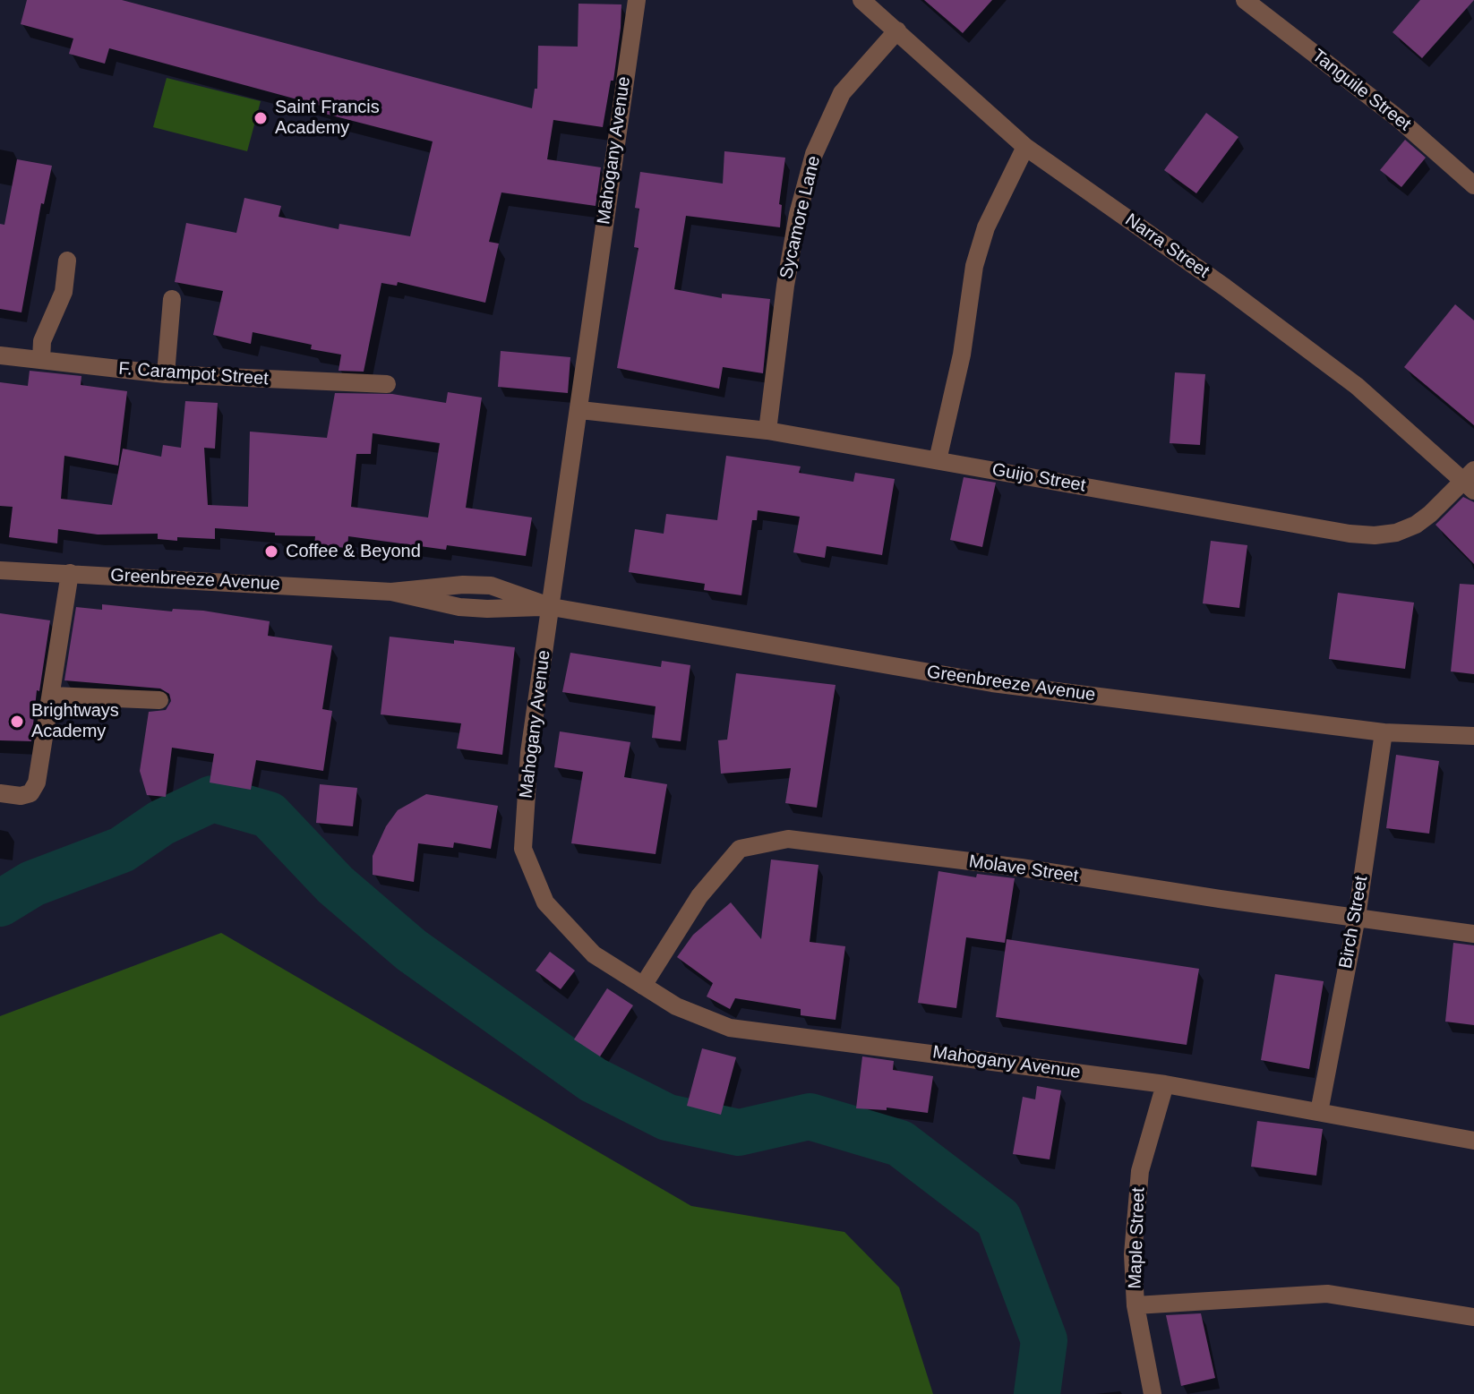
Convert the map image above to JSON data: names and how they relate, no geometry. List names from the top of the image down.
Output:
{
  "streets": {
    "street": [
      "Tanguile Street",
      "Mahogany Avenue",
      "Sycamore Lane",
      "Narra Street",
      "F. Carampot Street",
      "Guijo Street",
      "Greenbreeze Avenue",
      "Molave Street",
      "Birch Street",
      "Maple Street"
    ]
  },
  "crossings": [
    ["Mahogany Avenue", "Guijo Street"],
    ["Mahogany Avenue", "Greenbreeze Avenue"],
    ["Mahogany Avenue", "Molave Street"],
    ["Mahogany Avenue", "Birch Street"],
    ["Mahogany Avenue", "Maple Street"],
    ["Sycamore Lane", "Narra Street"],
    ["Sycamore Lane", "Guijo Street"],
    ["Narra Street", "Guijo Street"],
    ["Greenbreeze Avenue", "Birch Street"],
    ["Molave Street", "Birch Street"]
  ],
  "places": ["Saint Francis Academy", "Coffee & Beyond", "Brightways Academy"]
}
